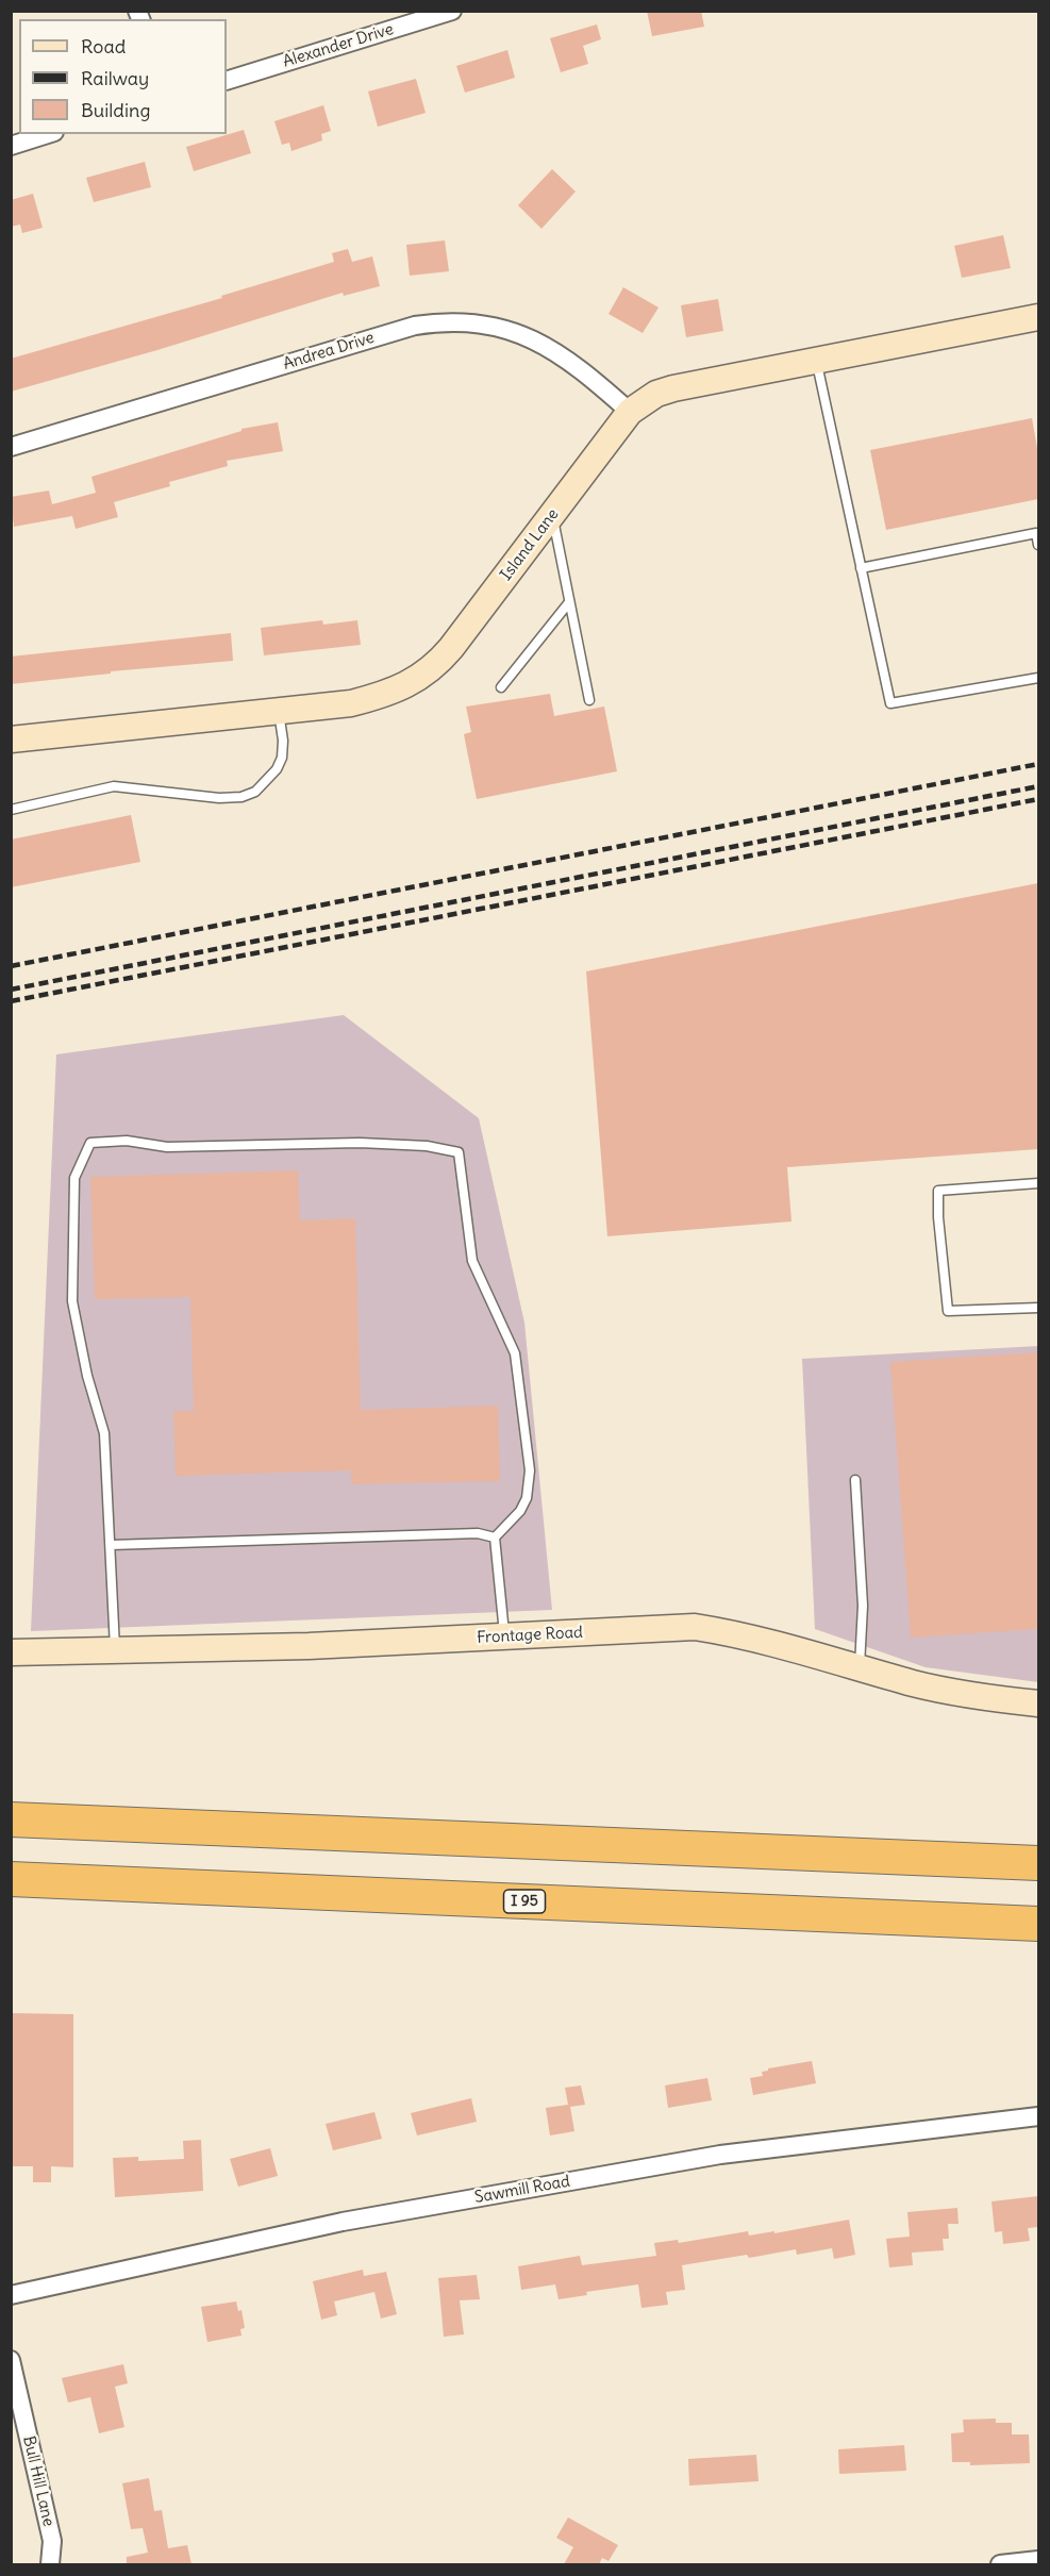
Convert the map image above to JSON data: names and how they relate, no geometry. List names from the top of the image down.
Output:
{
  "streets": {
    "highway": ["I 95"],
    "street": [
      "Alexander Drive",
      "Andrea Drive",
      "Island Lane",
      "Frontage Road",
      "Sawmill Road",
      "Bull Hill Lane"
    ]
  },
  "crossings": [
    ["Andrea Drive", "Island Lane"]
  ],
  "legend": ["Road", "Railway", "Building"]
}
